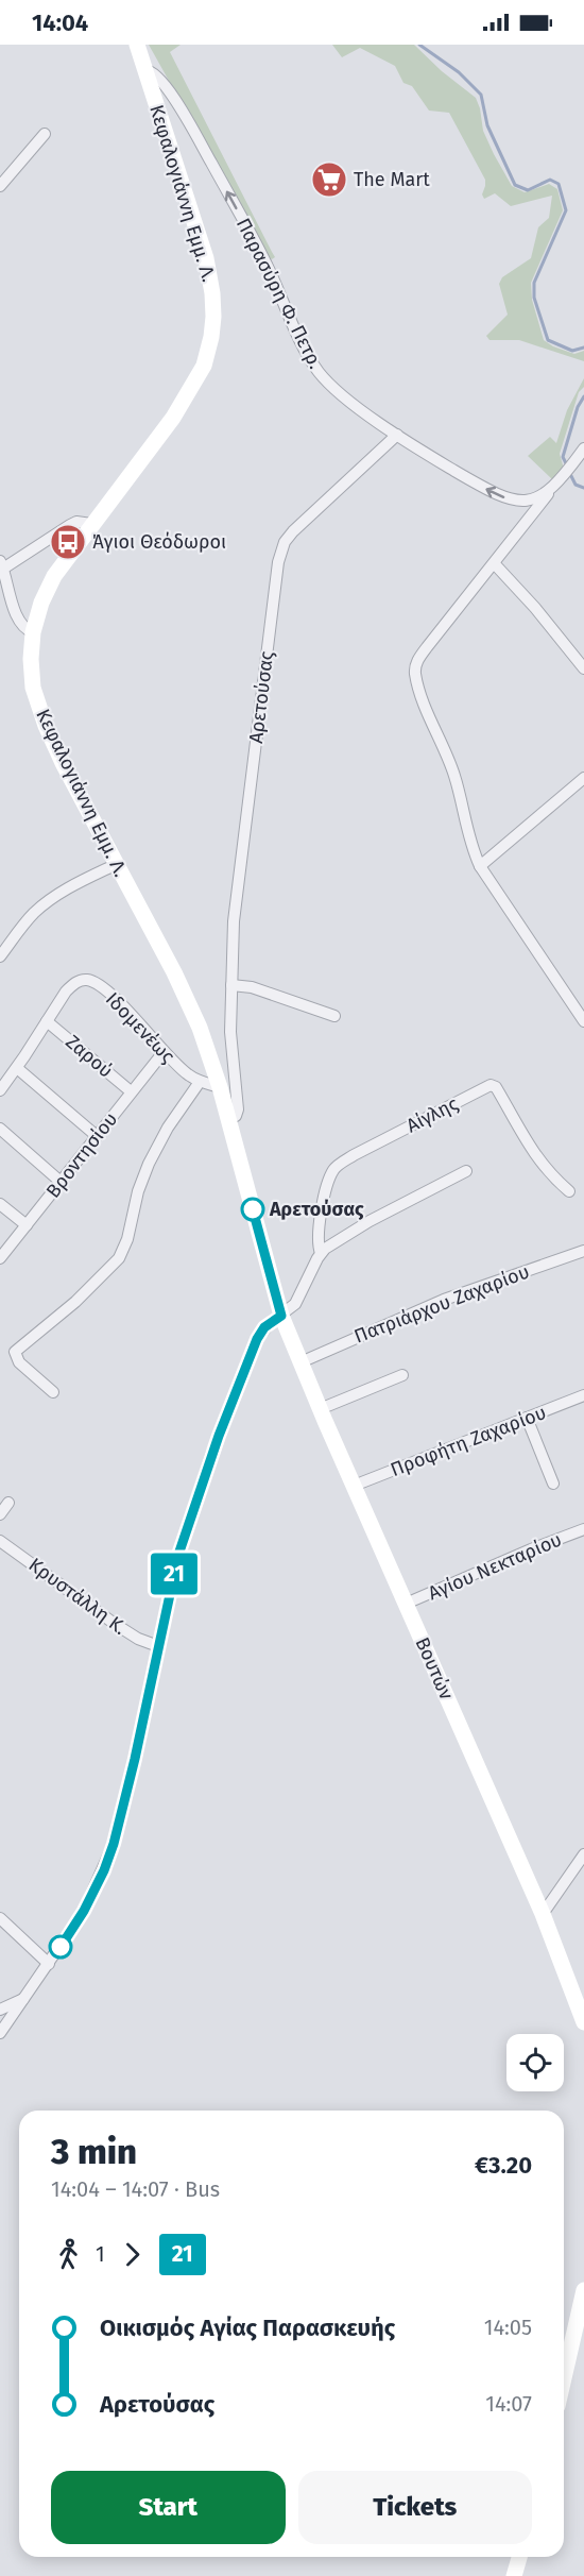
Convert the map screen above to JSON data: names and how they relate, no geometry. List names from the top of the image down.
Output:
{
  "streets": {
    "main road": ["Κεφαλογιάννη Εμμ. Λ.", "Βουτών"],
    "street": [
      "Παρασύρη Φ. Πετρ.",
      "Αρετούσας",
      "Ιδομενέως",
      "Ζαρού",
      "Αίγλης",
      "Βροντησίου",
      "Πατριάρχου Ζαχαρίου",
      "Προφήτη Ζαχαρίου",
      "Αγίου Νεκταρίου",
      "Κρυστάλλη Κ."
    ]
  },
  "crossings": [
    ["Κεφαλογιάννη Εμμ. Λ.", "Παρασύρη Φ. Πετρ."],
    ["Κεφαλογιάννη Εμμ. Λ.", "Αρετούσας"],
    ["Κεφαλογιάννη Εμμ. Λ.", "Ιδομενέως"],
    ["Κεφαλογιάννη Εμμ. Λ.", "Βουτών"],
    ["Παρασύρη Φ. Πετρ.", "Αρετούσας"],
    ["Ιδομενέως", "Ζαρού"],
    ["Ιδομενέως", "Βροντησίου"],
    ["Ζαρού", "Βροντησίου"],
    ["Πατριάρχου Ζαχαρίου", "Βουτών"],
    ["Προφήτη Ζαχαρίου", "Βουτών"],
    ["Αγίου Νεκταρίου", "Βουτών"]
  ],
  "one_way": ["Παρασύρη Φ. Πετρ."],
  "places": {
    "supermarket": ["The Mart"],
    "bus stop": ["Άγιοι Θεόδωροι"],
    "other": ["Αρετούσας"]
  },
  "lines": ["bus line 21"],
  "page": {
    "status": "14:04",
    "on_map": "21",
    "heading": ["3 min", "14:04 – 14:07 · Bus", "€3.20"],
    "legs": ["1", "21"],
    "list": [
      {
        "name": "Οικισμός Αγίας Παρασκευής",
        "value": "14:05"
      },
      {
        "name": "Αρετούσας",
        "value": "14:07"
      }
    ],
    "buttons": ["Start", "Tickets"]
  }
}
